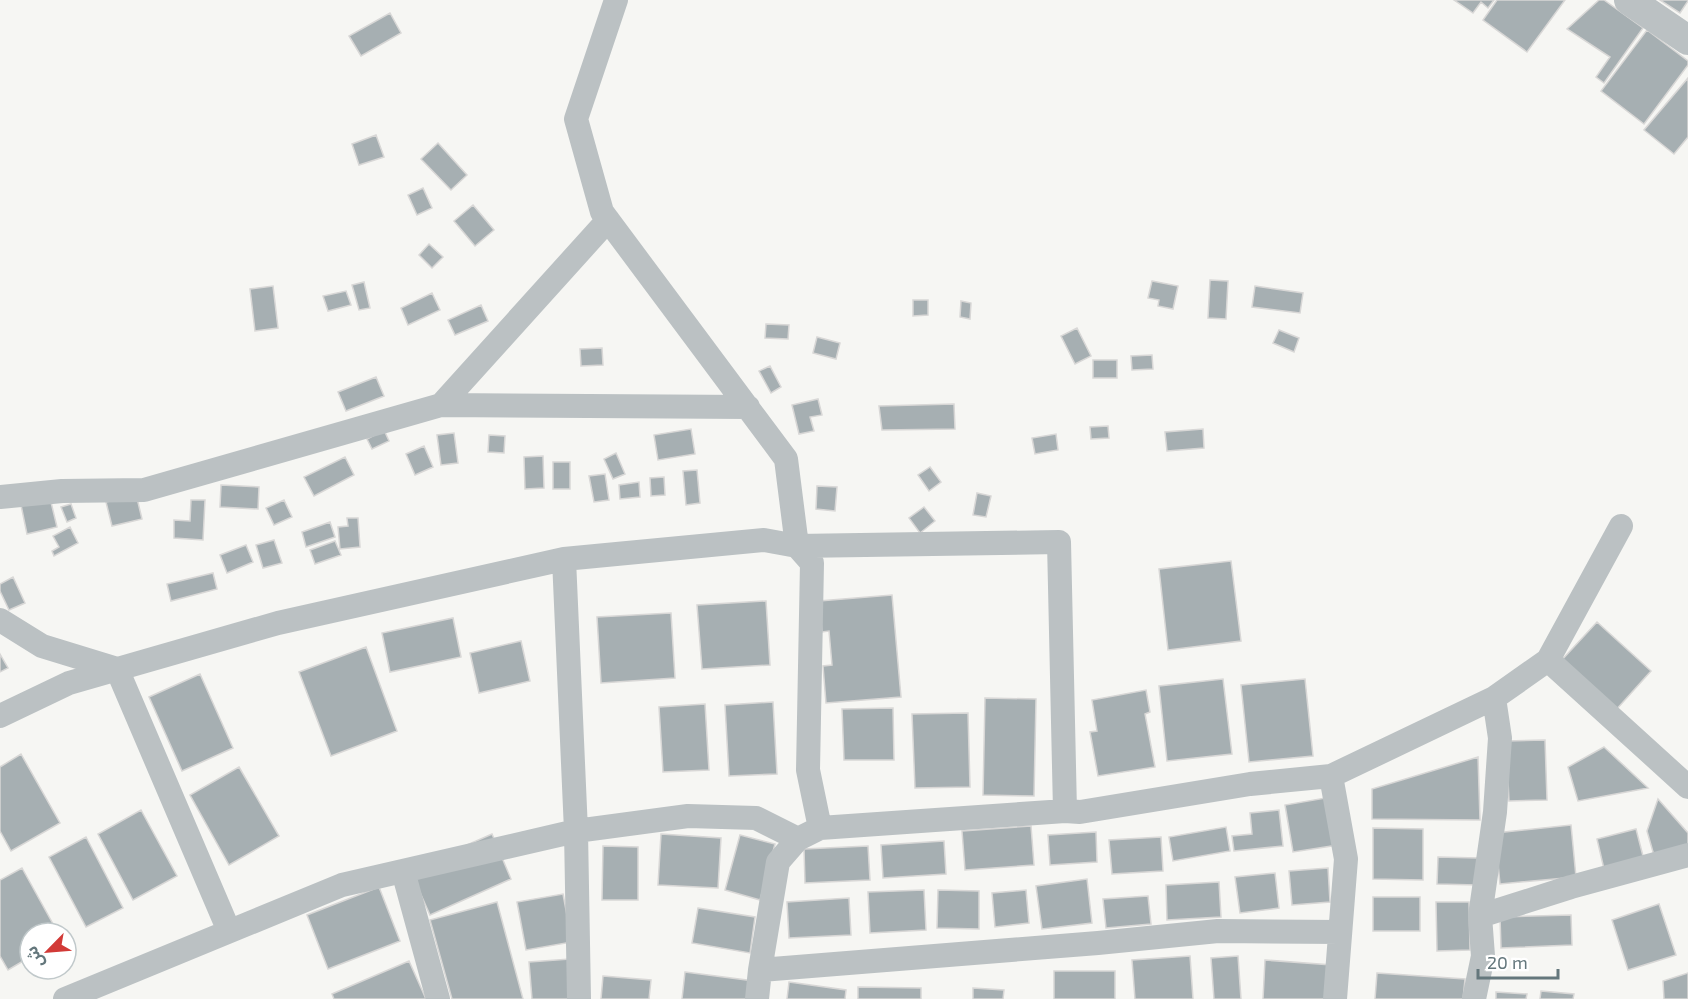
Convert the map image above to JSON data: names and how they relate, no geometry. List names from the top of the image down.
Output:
{
  "scale_bar": "20 m",
  "north": "bottom left"
}
